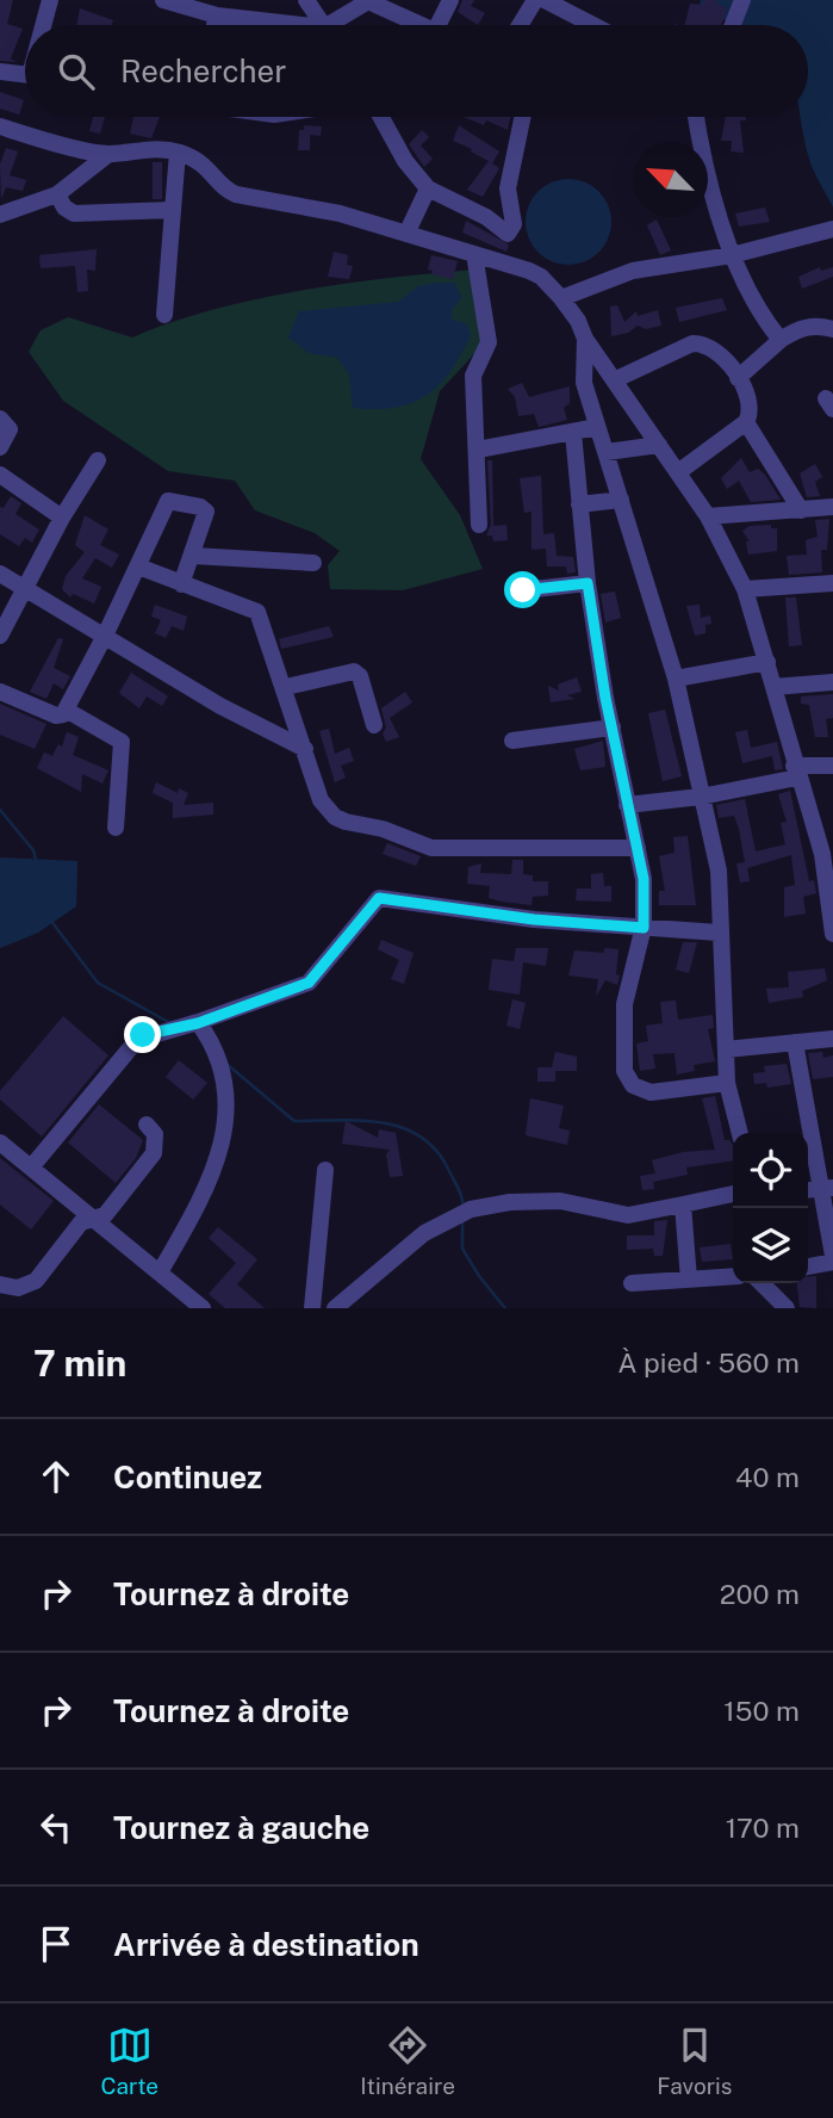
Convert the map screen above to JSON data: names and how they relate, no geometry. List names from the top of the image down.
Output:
{
  "north": "top left",
  "page": {
    "search": "Rechercher",
    "heading": ["7 min", "À pied · 560 m"],
    "list": [
      ["Continuez", "40 m"],
      ["Tournez à droite", "200 m"],
      ["Tournez à droite", "150 m"],
      ["Tournez à gauche", "170 m"],
      "Arrivée à destination"
    ],
    "nav": ["Carte", "Itinéraire", "Favoris"]
  }
}
